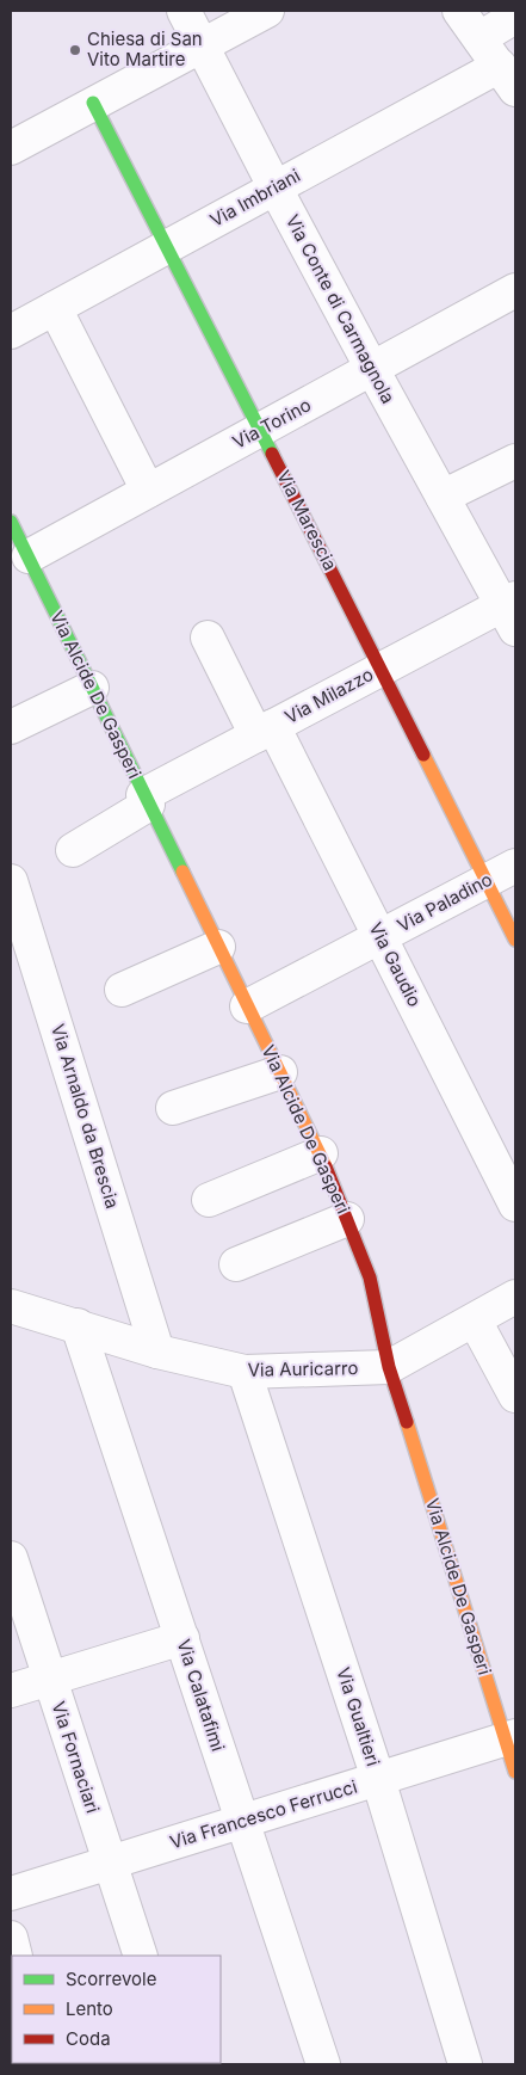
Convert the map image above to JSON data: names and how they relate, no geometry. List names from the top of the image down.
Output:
{
  "streets": {
    "street": [
      "Via Imbriani",
      "Via Conte di Carmagnola",
      "Via Torino",
      "Via Marescia",
      "Via Alcide De Gasperi",
      "Via Milazzo",
      "Via Paladino",
      "Via Gaudio",
      "Via Arnaldo da Brescia",
      "Via Auricarro",
      "Via Calatafimi",
      "Via Gualtieri",
      "Via Fornaciari",
      "Via Francesco Ferrucci"
    ]
  },
  "crossings": [
    ["Via Imbriani", "Via Conte di Carmagnola"],
    ["Via Imbriani", "Via Marescia"],
    ["Via Conte di Carmagnola", "Via Torino"],
    ["Via Conte di Carmagnola", "Via Milazzo"],
    ["Via Torino", "Via Marescia"],
    ["Via Torino", "Via Alcide De Gasperi"],
    ["Via Marescia", "Via Milazzo"],
    ["Via Marescia", "Via Paladino"],
    ["Via Alcide De Gasperi", "Via Milazzo"],
    ["Via Alcide De Gasperi", "Via Paladino"],
    ["Via Alcide De Gasperi", "Via Auricarro"],
    ["Via Alcide De Gasperi", "Via Francesco Ferrucci"],
    ["Via Milazzo", "Via Gaudio"],
    ["Via Paladino", "Via Gaudio"],
    ["Via Arnaldo da Brescia", "Via Auricarro"],
    ["Via Auricarro", "Via Calatafimi"],
    ["Via Auricarro", "Via Gualtieri"],
    ["Via Calatafimi", "Via Francesco Ferrucci"],
    ["Via Gualtieri", "Via Francesco Ferrucci"],
    ["Via Fornaciari", "Via Francesco Ferrucci"]
  ],
  "places": ["Chiesa di San Vito Martire"],
  "legend": ["Scorrevole", "Lento", "Coda"]
}
